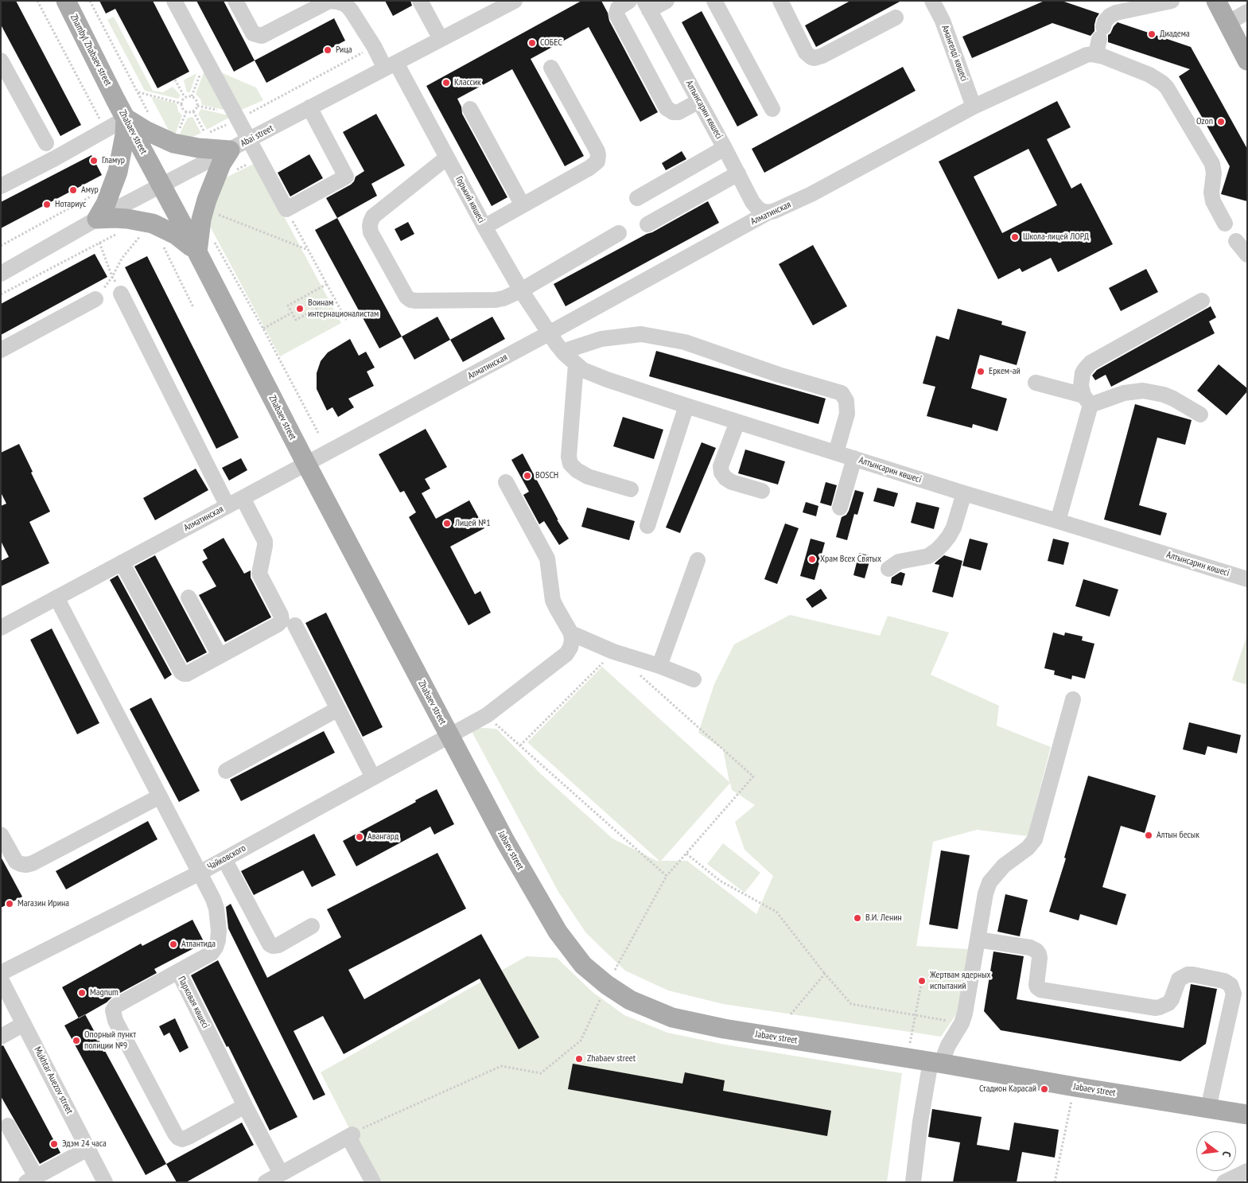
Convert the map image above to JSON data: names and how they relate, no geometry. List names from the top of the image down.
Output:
{
  "streets": {
    "main road": ["Zhambyl Zhabaev street", "Zhabaev street", "Jabaev street"],
    "street": [
      "Амангелді көшесі",
      "Алтынсарин көшесі",
      "Abai street",
      "Горький көшесі",
      "Алматинская",
      "Чайковского",
      "Парковая көшесі",
      "Mukhtar Auezov street"
    ]
  },
  "crossings": [
    ["Zhambyl Zhabaev street", "Zhabaev street"],
    ["Амангелді көшесі", "Алматинская"],
    ["Алтынсарин көшесі", "Горький көшесі"],
    ["Алтынсарин көшесі", "Алматинская"],
    ["Zhabaev street", "Abai street"],
    ["Zhabaev street", "Алматинская"],
    ["Zhabaev street", "Jabaev street"],
    ["Zhabaev street", "Чайковского"],
    ["Abai street", "Горький көшесі"],
    ["Горький көшесі", "Алматинская"],
    ["Алматинская", "Парковая көшесі"],
    ["Jabaev street", "Чайковского"],
    ["Чайковского", "Парковая көшесі"]
  ],
  "places": [
    "Диадема",
    "СОБЕС",
    "Рица",
    "Классик",
    "Ozon",
    "Гламур",
    "Амур",
    "Нотариус",
    "Школа-лицей ЛОРД",
    "Воинам интернационалистам",
    "Еркем-ай",
    "BOSCH",
    "Лицей №1",
    "Храм Всех Святых",
    "Алтын бесык",
    "Авангард",
    "Магазин Ирина",
    "В.И. Ленин",
    "Атлантида",
    "Жертвам ядерных испытаний",
    "Magnum",
    "Опорный пункт полиции №9",
    "Zhabaev street",
    "Стадион Карасай",
    "Эдэм 24 часа"
  ],
  "north": "right"
}
